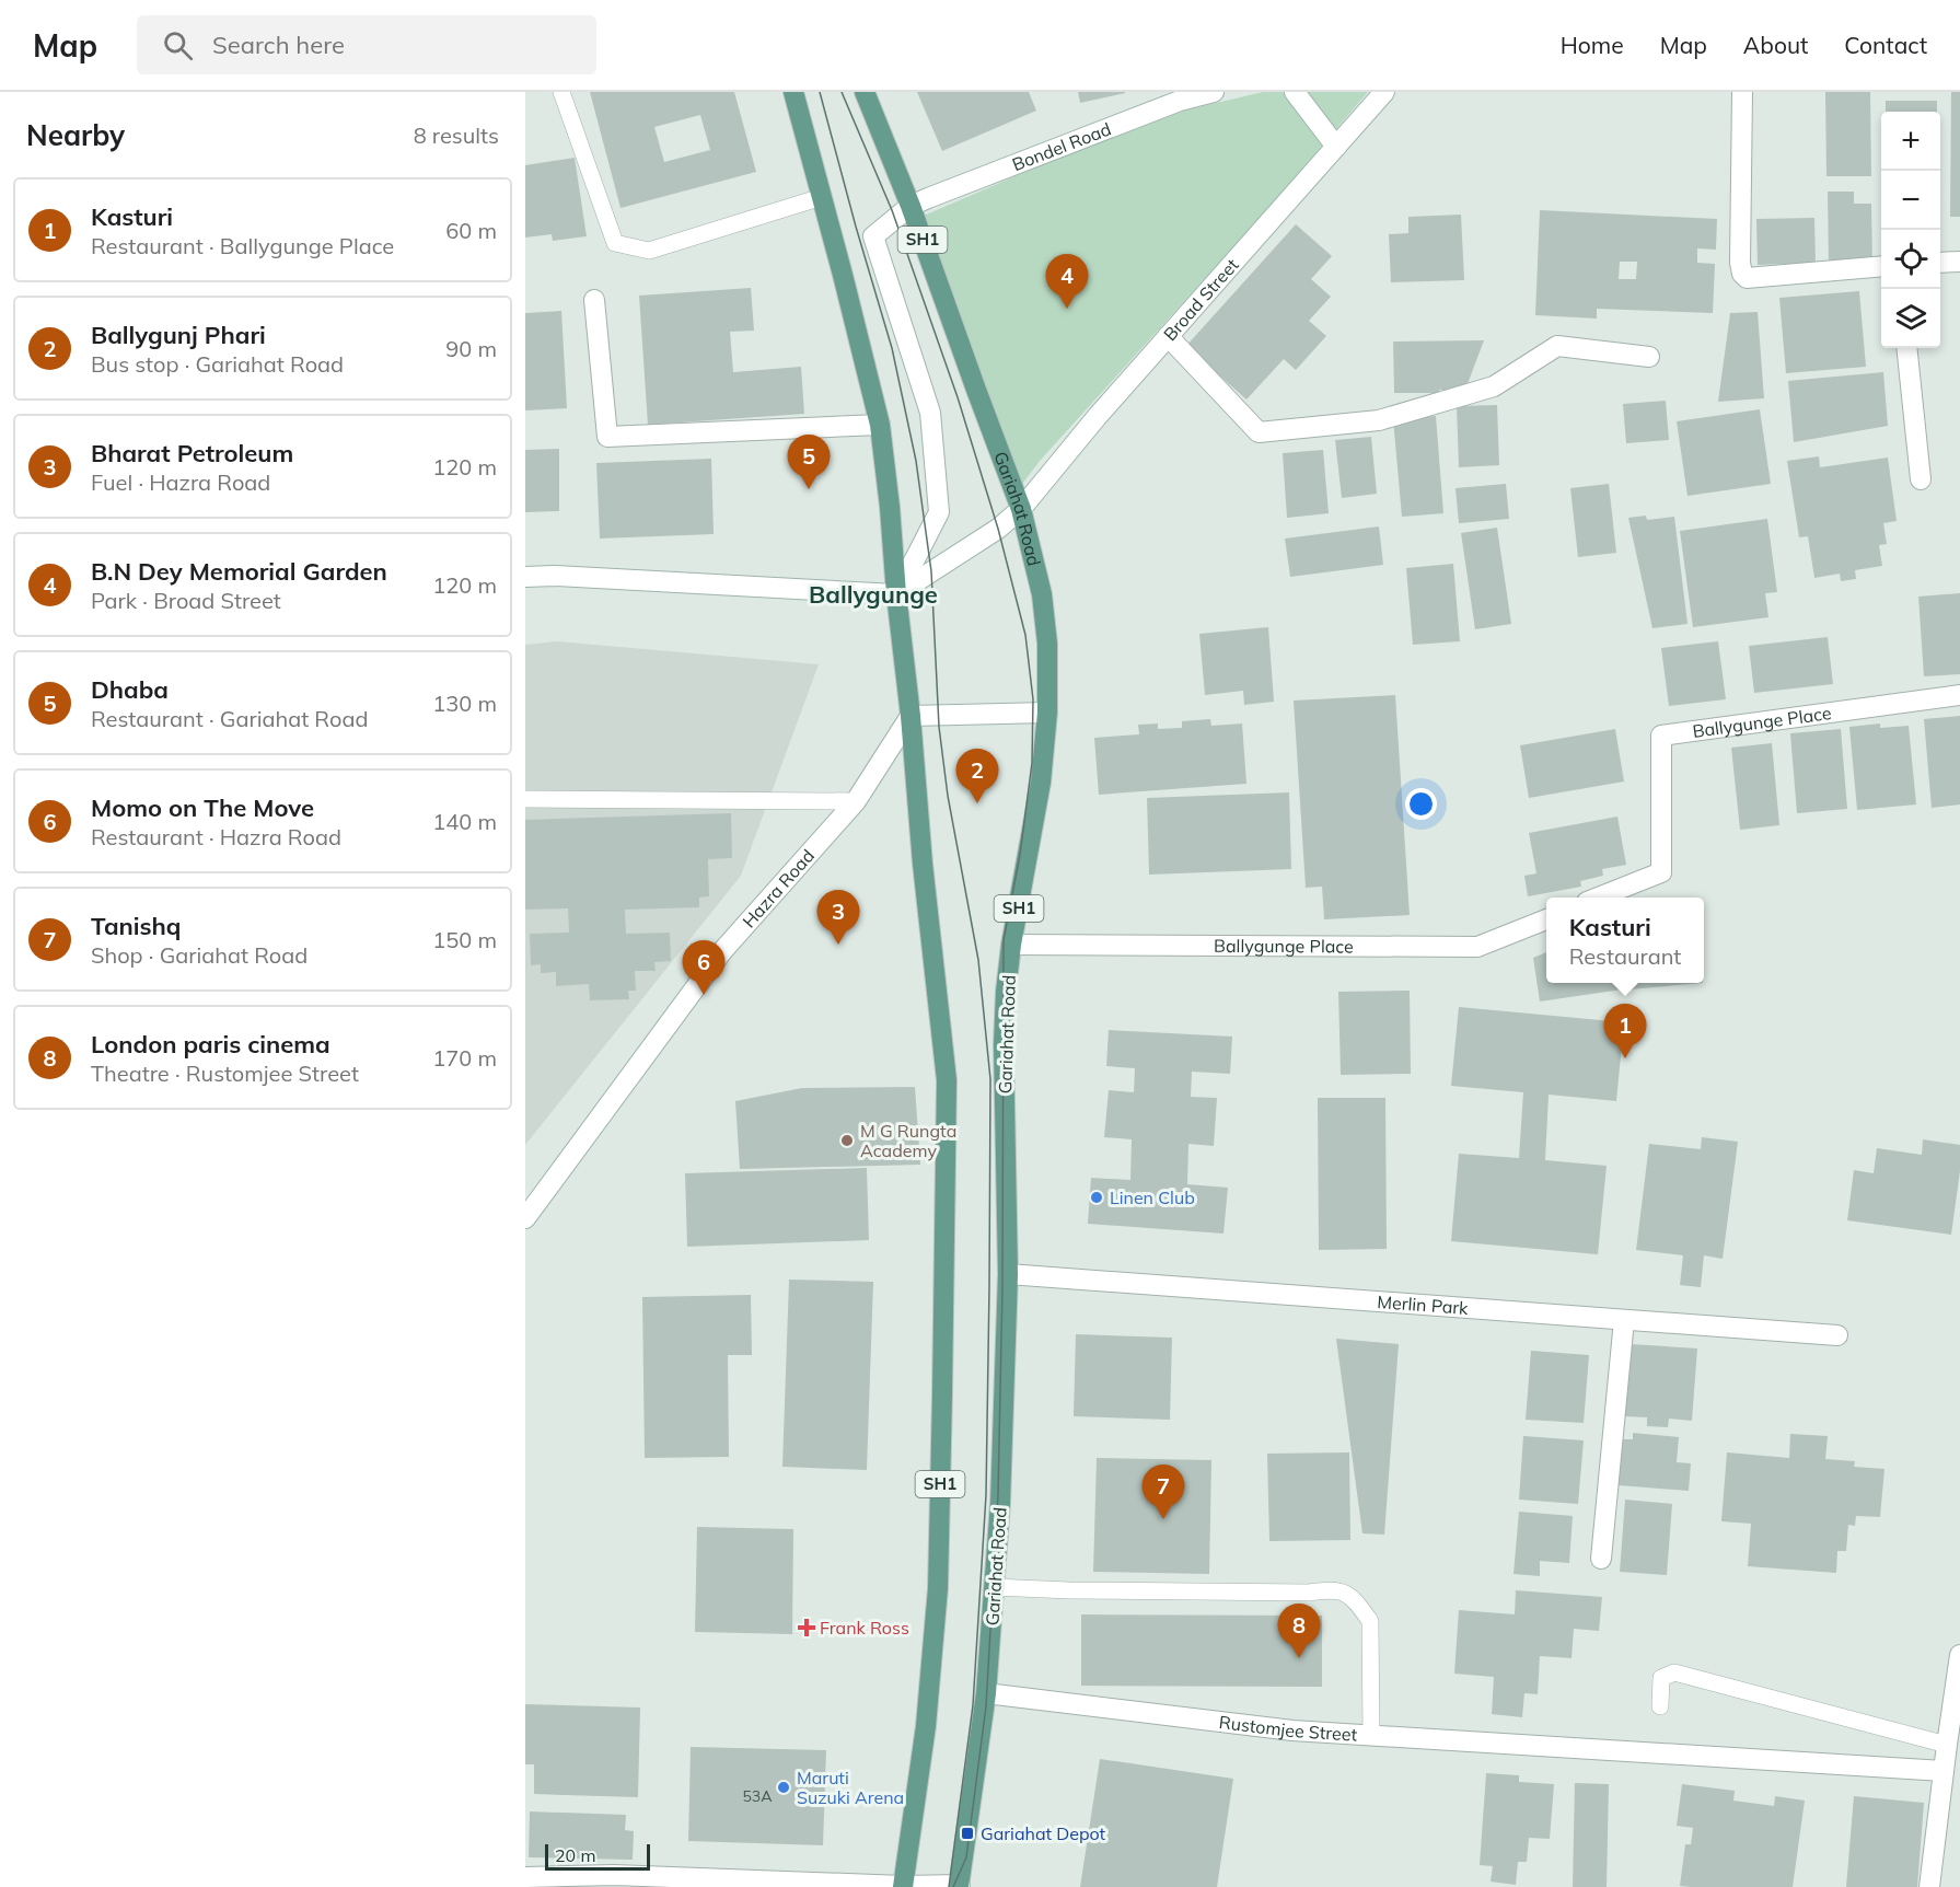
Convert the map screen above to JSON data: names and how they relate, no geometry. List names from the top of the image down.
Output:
{
  "streets": {
    "main road": ["SH1", "Gariahat Road"],
    "street": [
      "Bondel Road",
      "Broad Street",
      "Ballygunge Place",
      "Hazra Road",
      "Merlin Park",
      "Rustomjee Street"
    ]
  },
  "crossings": [
    ["Bondel Road", "Gariahat Road"],
    ["SH1", "Broad Street"],
    ["SH1", "Hazra Road"],
    ["Broad Street", "Gariahat Road"],
    ["Gariahat Road", "Ballygunge Place"],
    ["Gariahat Road", "Merlin Park"],
    ["Gariahat Road", "Rustomjee Street"]
  ],
  "districts": ["Ballygunge"],
  "places": {
    "other": ["M G Rungta Academy", "Linen Club", "Maruti Suzuki Arena"],
    "health": ["Frank Ross"],
    "transit": ["Gariahat Depot"]
  },
  "house_numbers": ["53A"],
  "scale_bar": "20 m",
  "page": {
    "header": "Map",
    "search": "Search here",
    "nav": [
      "Home",
      "Map",
      "About",
      "Contact"
    ],
    "heading": ["Nearby", "8 results"],
    "map_buttons": ["+", "−"],
    "list": [
      {
        "mark": "1",
        "name": "Kasturi",
        "note": "Restaurant · Ballygunge Place",
        "value": "60 m"
      },
      {
        "mark": "2",
        "name": "Ballygunj Phari",
        "note": "Bus stop · Gariahat Road",
        "value": "90 m"
      },
      {
        "mark": "3",
        "name": "Bharat Petroleum",
        "note": "Fuel · Hazra Road",
        "value": "120 m"
      },
      {
        "mark": "4",
        "name": "B.N Dey Memorial Garden",
        "note": "Park · Broad Street",
        "value": "120 m"
      },
      {
        "mark": "5",
        "name": "Dhaba",
        "note": "Restaurant · Gariahat Road",
        "value": "130 m"
      },
      {
        "mark": "6",
        "name": "Momo on The Move",
        "note": "Restaurant · Hazra Road",
        "value": "140 m"
      },
      {
        "mark": "7",
        "name": "Tanishq",
        "note": "Shop · Gariahat Road",
        "value": "150 m"
      },
      {
        "mark": "8",
        "name": "London paris cinema",
        "note": "Theatre · Rustomjee Street",
        "value": "170 m"
      }
    ],
    "pins": [
      "4",
      "5",
      "2",
      "3",
      "6",
      "1",
      "7",
      "8"
    ],
    "popup": ["Kasturi", "Restaurant"],
    "scale": "20 m"
  }
}
